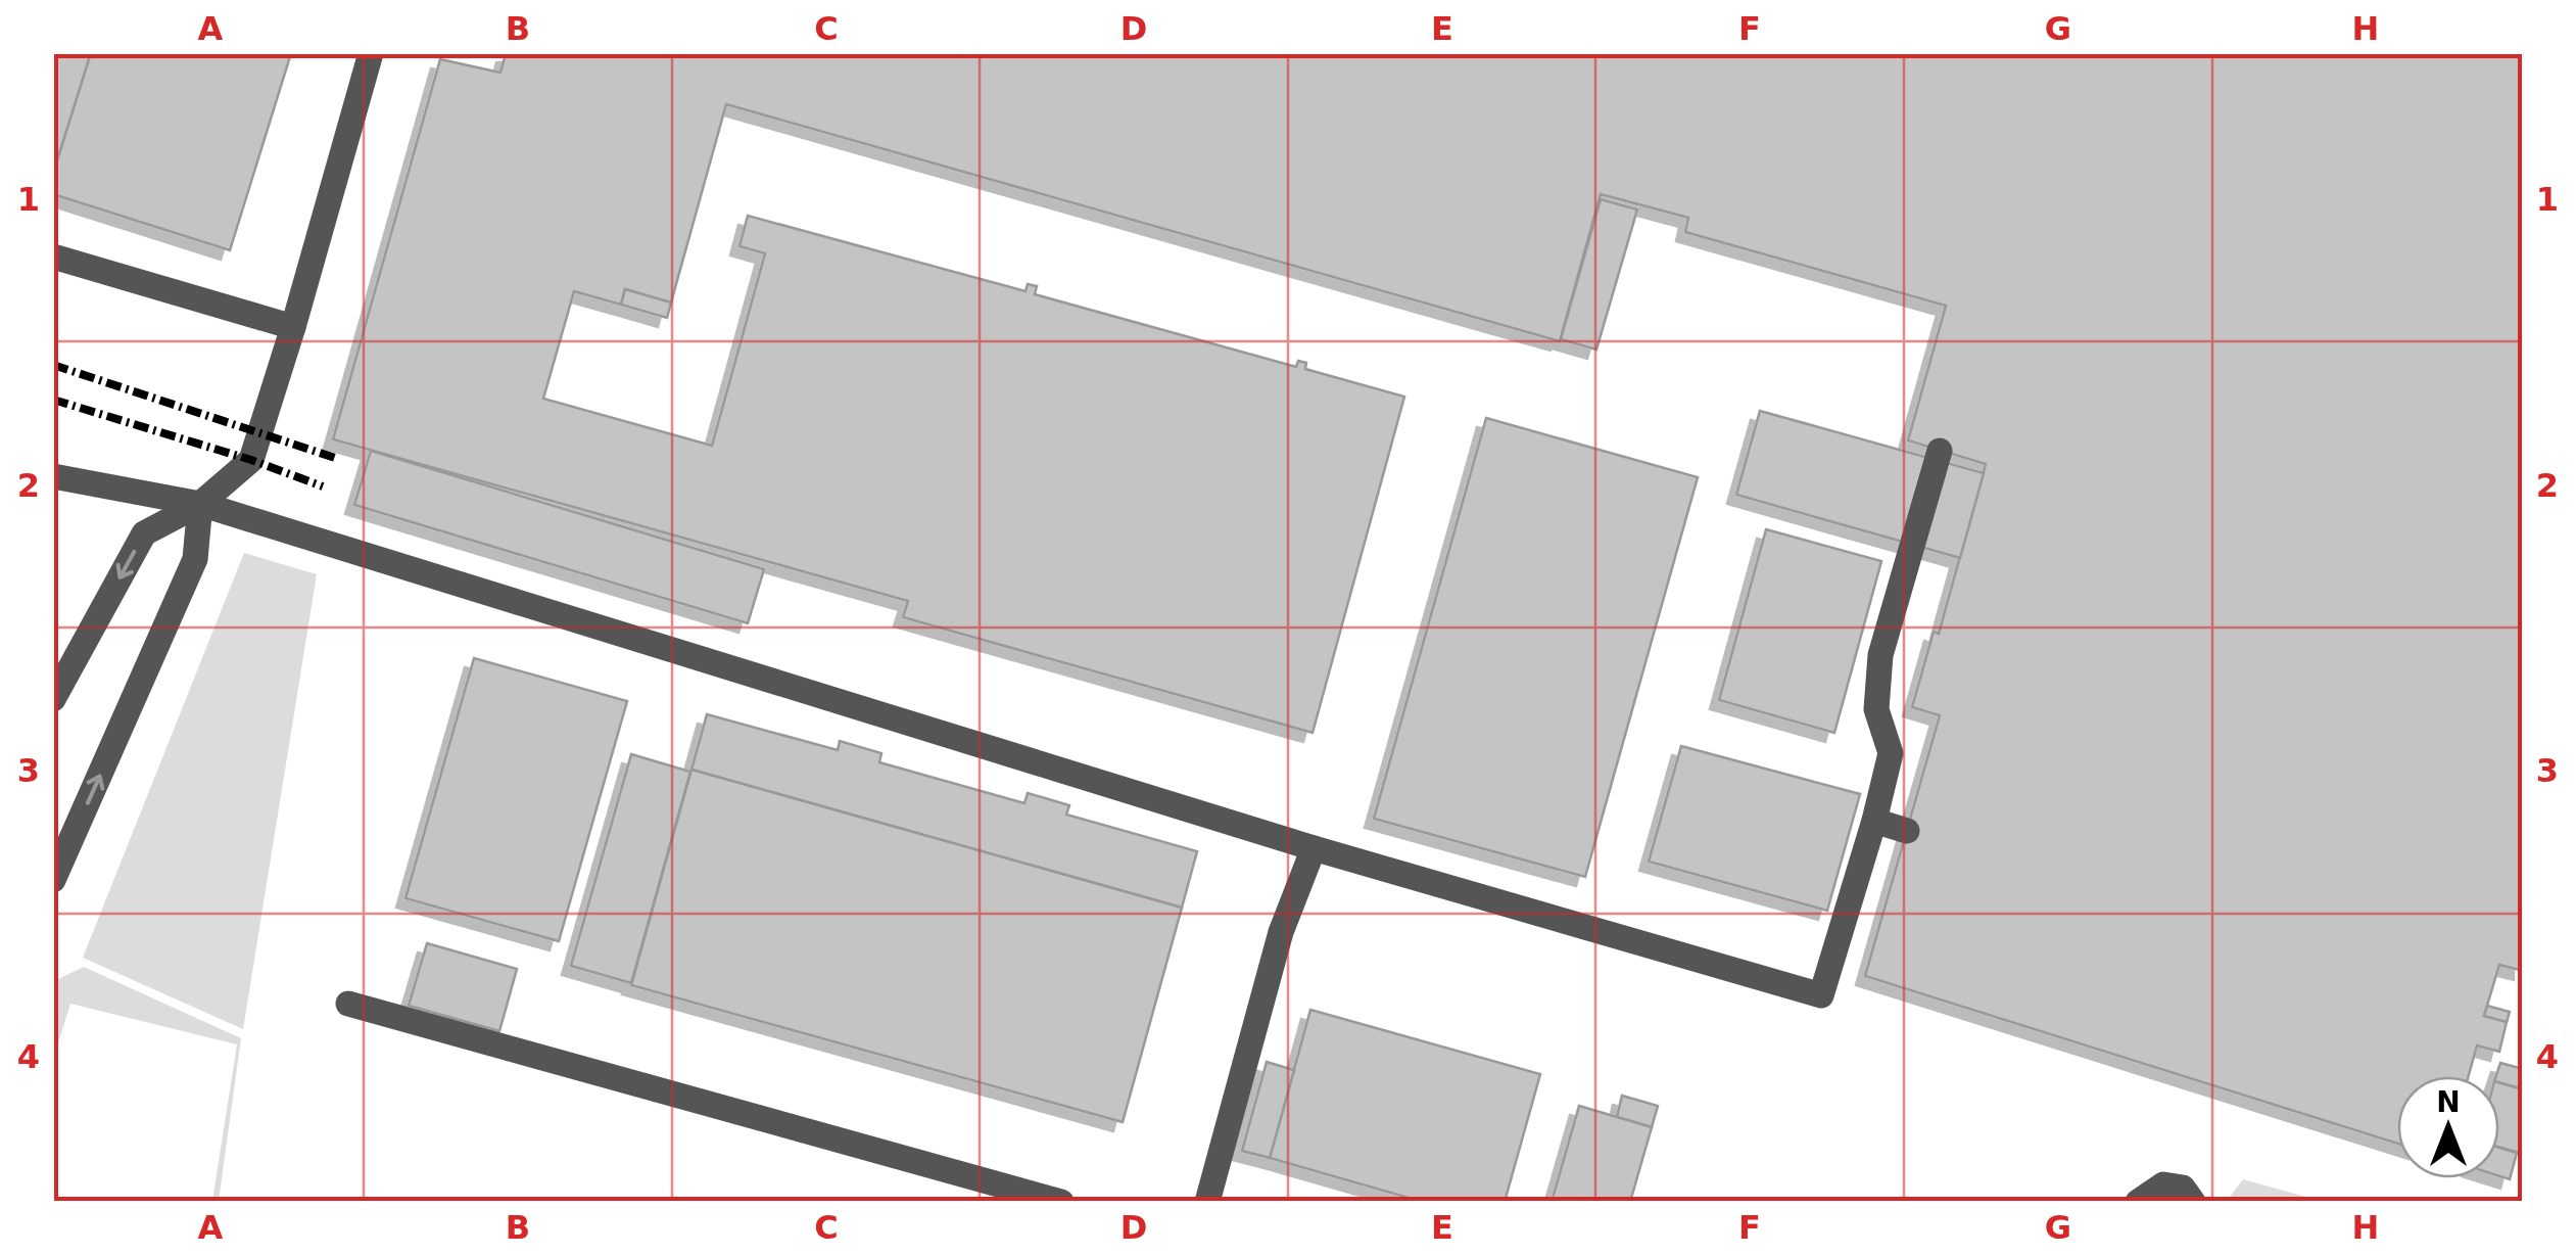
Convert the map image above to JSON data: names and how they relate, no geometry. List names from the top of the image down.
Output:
{
  "north": "top",
  "grid": {
    "columns": [
      "A",
      "B",
      "C",
      "D",
      "E",
      "F",
      "G",
      "H"
    ],
    "rows": [
      "1",
      "2",
      "3",
      "4"
    ]
  }
}
